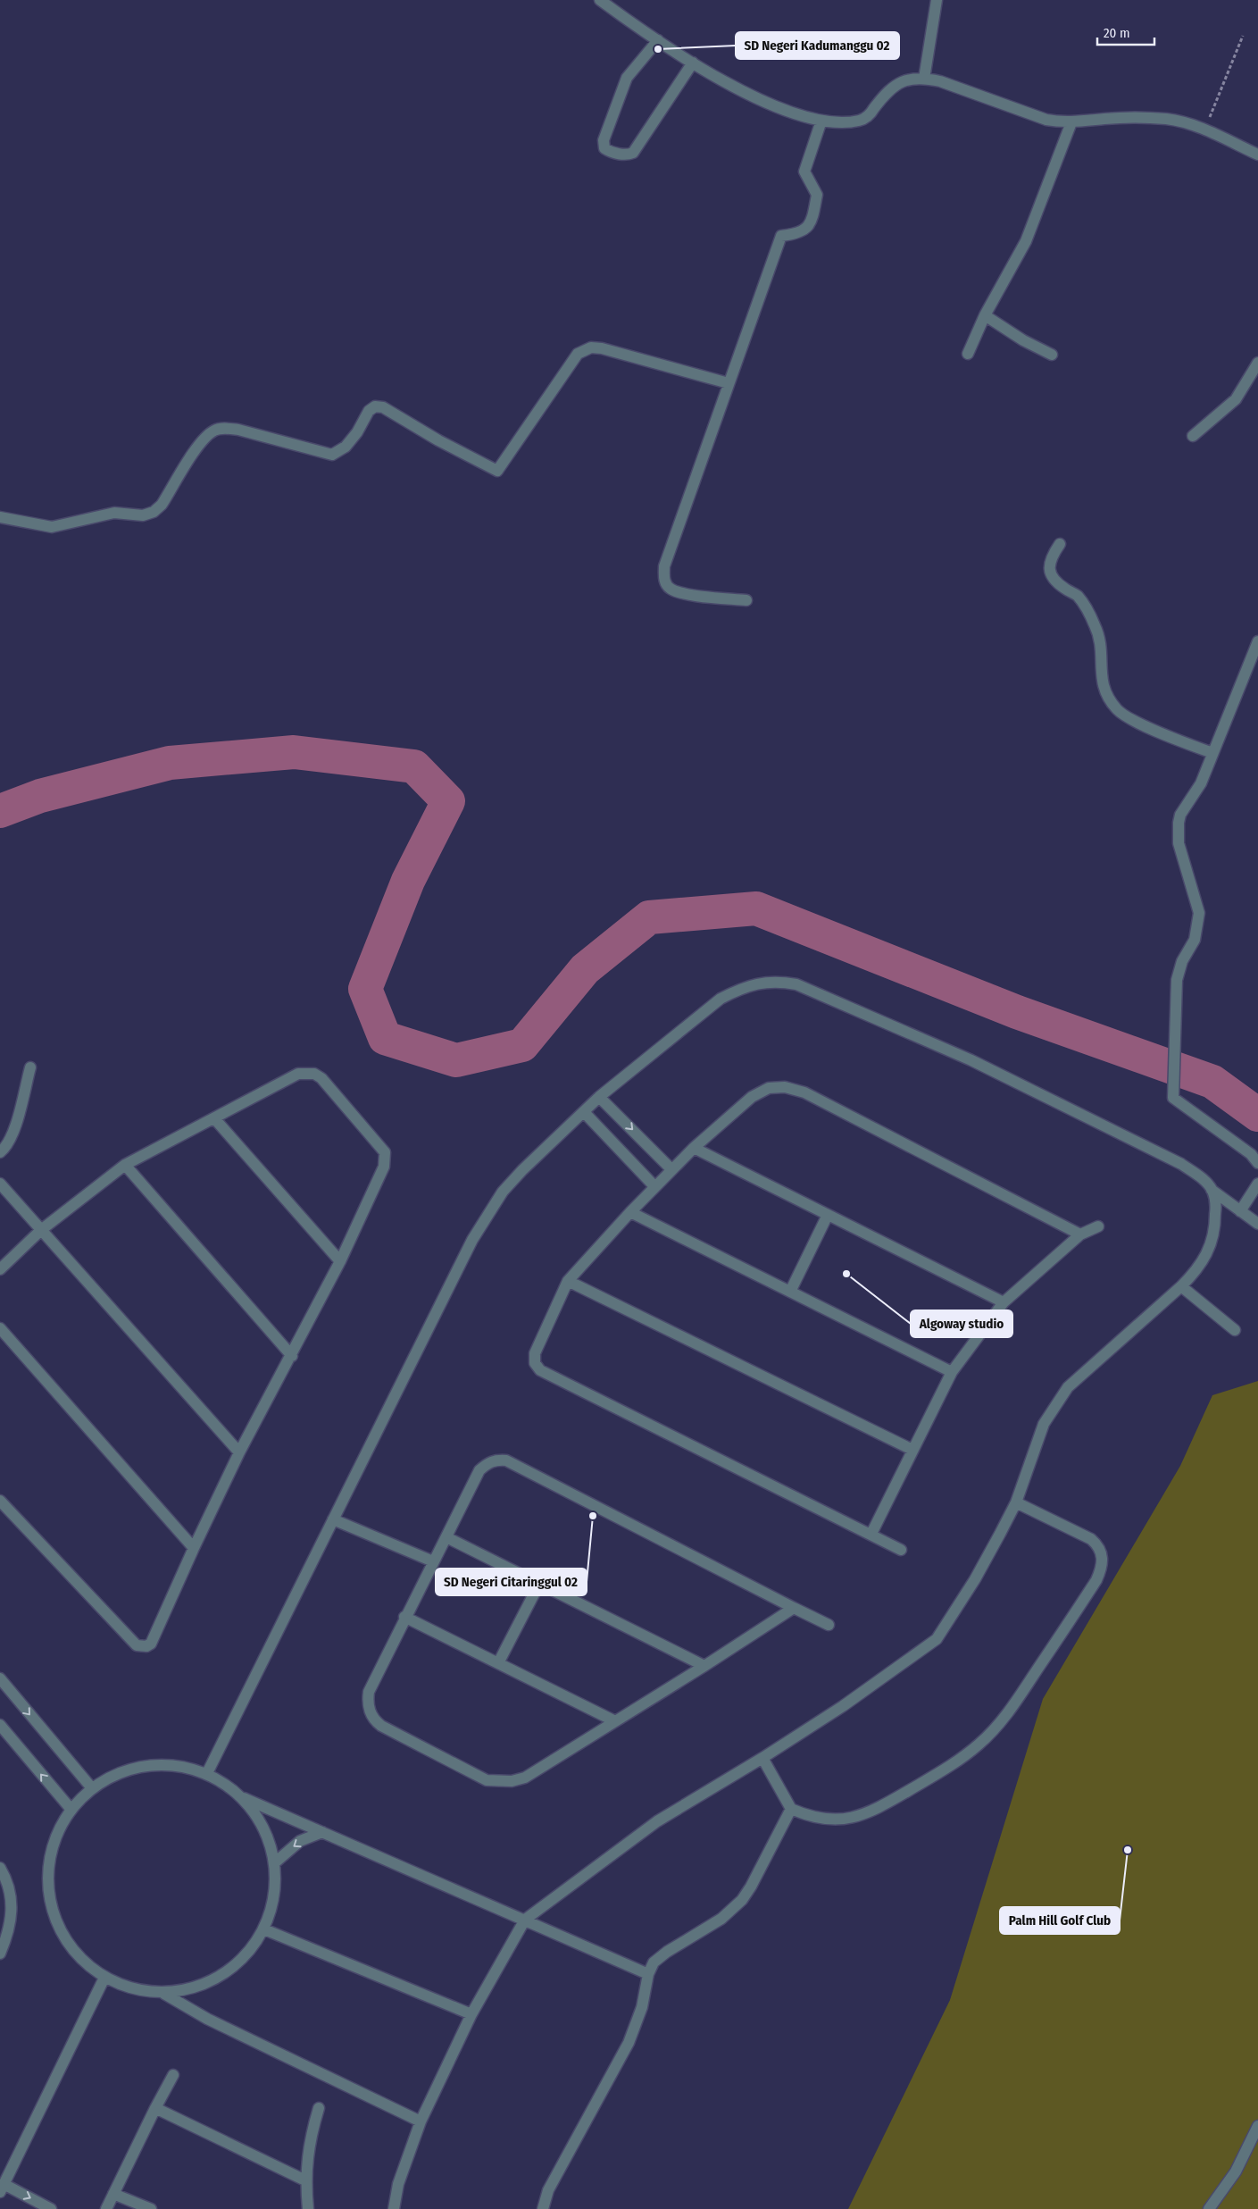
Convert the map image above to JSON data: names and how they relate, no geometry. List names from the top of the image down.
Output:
{
  "places": [
    "SD Negeri Kadumanggu 02",
    "Algoway studio",
    "SD Negeri Citaringgul 02",
    "Palm Hill Golf Club"
  ],
  "scale_bar": "20 m"
}
